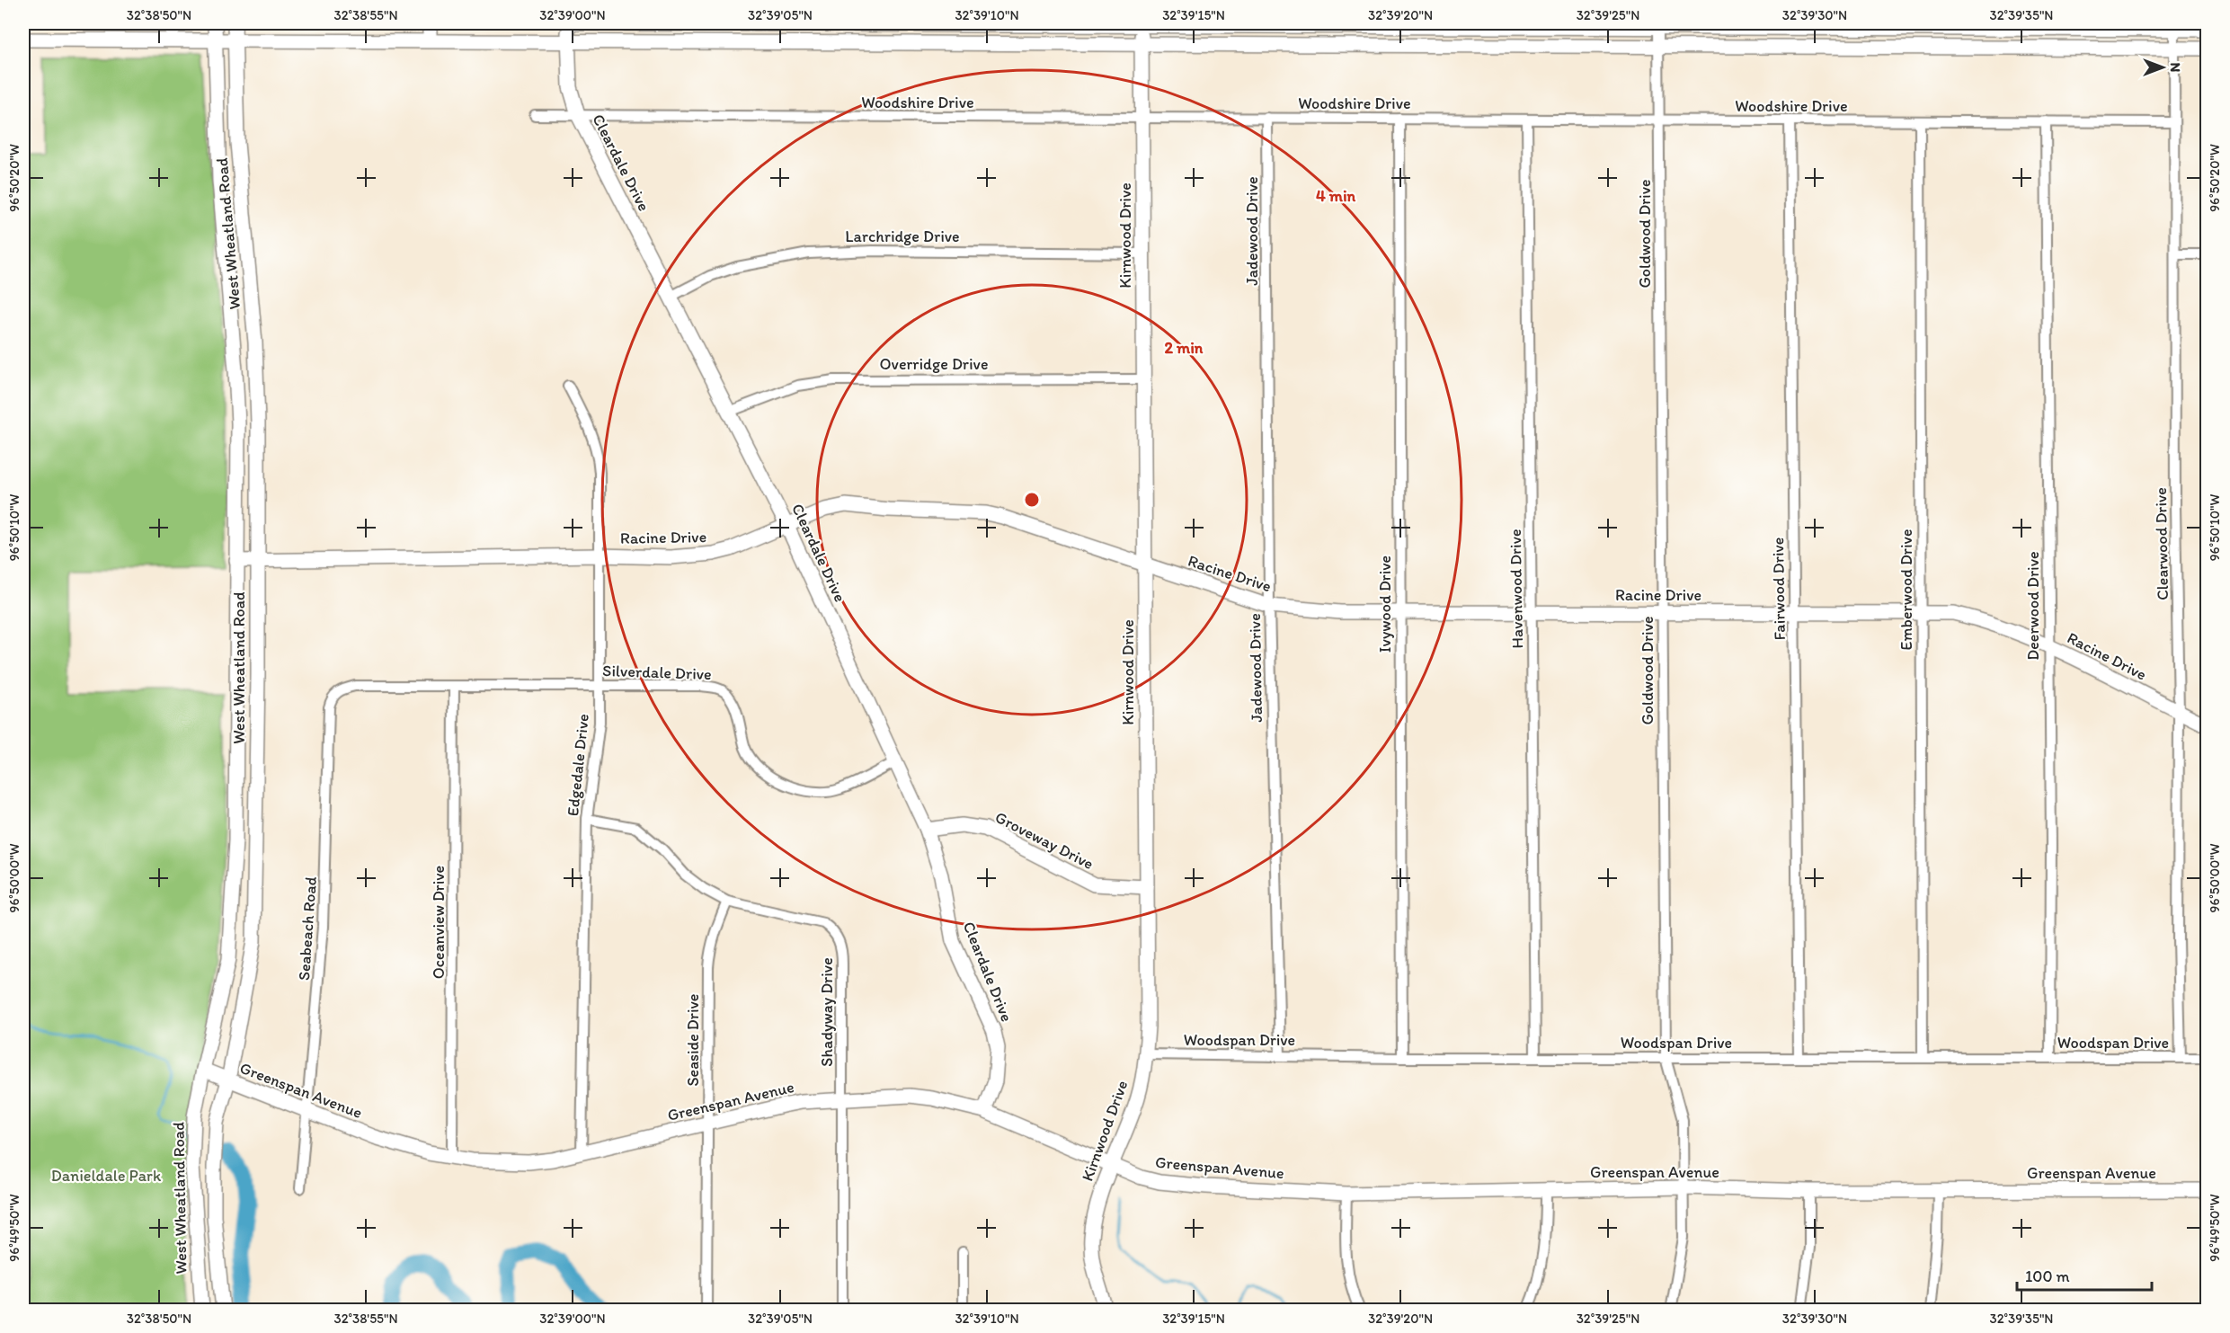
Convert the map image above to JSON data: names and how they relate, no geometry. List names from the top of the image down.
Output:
{
  "streets": {
    "street": [
      "Woodshire Drive",
      "Cleardale Drive",
      "Jadewood Drive",
      "West Wheatland Road",
      "Goldwood Drive",
      "Kirnwood Drive",
      "Larchridge Drive",
      "Overridge Drive",
      "Racine Drive",
      "Clearwood Drive",
      "Havenwood Drive",
      "Fairwood Drive",
      "Emberwood Drive",
      "Ivywood Drive",
      "Deerwood Drive",
      "Silverdale Drive",
      "Edgedale Drive",
      "Groveway Drive",
      "Oceanview Drive",
      "Seabeach Road",
      "Shadyway Drive",
      "Seaside Drive",
      "Woodspan Drive",
      "Greenspan Avenue"
    ]
  },
  "crossings": [
    ["Woodshire Drive", "Cleardale Drive"],
    ["Woodshire Drive", "Jadewood Drive"],
    ["Woodshire Drive", "Goldwood Drive"],
    ["Woodshire Drive", "Kirnwood Drive"],
    ["Woodshire Drive", "Clearwood Drive"],
    ["Woodshire Drive", "Havenwood Drive"],
    ["Woodshire Drive", "Fairwood Drive"],
    ["Woodshire Drive", "Emberwood Drive"],
    ["Woodshire Drive", "Ivywood Drive"],
    ["Woodshire Drive", "Deerwood Drive"],
    ["Cleardale Drive", "Larchridge Drive"],
    ["Cleardale Drive", "Overridge Drive"],
    ["Cleardale Drive", "Racine Drive"],
    ["Cleardale Drive", "Silverdale Drive"],
    ["Cleardale Drive", "Groveway Drive"],
    ["Cleardale Drive", "Greenspan Avenue"],
    ["Jadewood Drive", "Racine Drive"],
    ["Jadewood Drive", "Woodspan Drive"],
    ["West Wheatland Road", "Racine Drive"],
    ["West Wheatland Road", "Greenspan Avenue"],
    ["Goldwood Drive", "Racine Drive"],
    ["Goldwood Drive", "Woodspan Drive"],
    ["Goldwood Drive", "Greenspan Avenue"],
    ["Kirnwood Drive", "Larchridge Drive"],
    ["Kirnwood Drive", "Overridge Drive"],
    ["Kirnwood Drive", "Racine Drive"],
    ["Kirnwood Drive", "Groveway Drive"],
    ["Kirnwood Drive", "Woodspan Drive"],
    ["Kirnwood Drive", "Greenspan Avenue"],
    ["Racine Drive", "Clearwood Drive"],
    ["Racine Drive", "Havenwood Drive"],
    ["Racine Drive", "Fairwood Drive"],
    ["Racine Drive", "Emberwood Drive"],
    ["Racine Drive", "Ivywood Drive"],
    ["Racine Drive", "Deerwood Drive"],
    ["Racine Drive", "Edgedale Drive"],
    ["Clearwood Drive", "Woodspan Drive"],
    ["Havenwood Drive", "Woodspan Drive"],
    ["Fairwood Drive", "Woodspan Drive"],
    ["Emberwood Drive", "Woodspan Drive"],
    ["Ivywood Drive", "Woodspan Drive"],
    ["Deerwood Drive", "Woodspan Drive"],
    ["Silverdale Drive", "Edgedale Drive"],
    ["Silverdale Drive", "Oceanview Drive"],
    ["Silverdale Drive", "Seabeach Road"],
    ["Edgedale Drive", "Shadyway Drive"],
    ["Edgedale Drive", "Greenspan Avenue"],
    ["Oceanview Drive", "Greenspan Avenue"],
    ["Seabeach Road", "Greenspan Avenue"],
    ["Shadyway Drive", "Seaside Drive"],
    ["Shadyway Drive", "Greenspan Avenue"],
    ["Seaside Drive", "Greenspan Avenue"]
  ],
  "parks": ["Danieldale Park"],
  "scale_bar": "100 m",
  "north": "right",
  "coordinates": [
    "32°38'50\"N",
    "32°38'55\"N",
    "32°39'00\"N",
    "32°39'05\"N",
    "32°39'10\"N",
    "32°39'15\"N",
    "32°39'20\"N",
    "32°39'25\"N",
    "32°39'30\"N",
    "32°39'35\"N",
    "96°50'20\"W",
    "96°50'10\"W",
    "96°50'00\"W",
    "96°49'50\"W"
  ],
  "rings": ["4 min", "2 min"]
}
